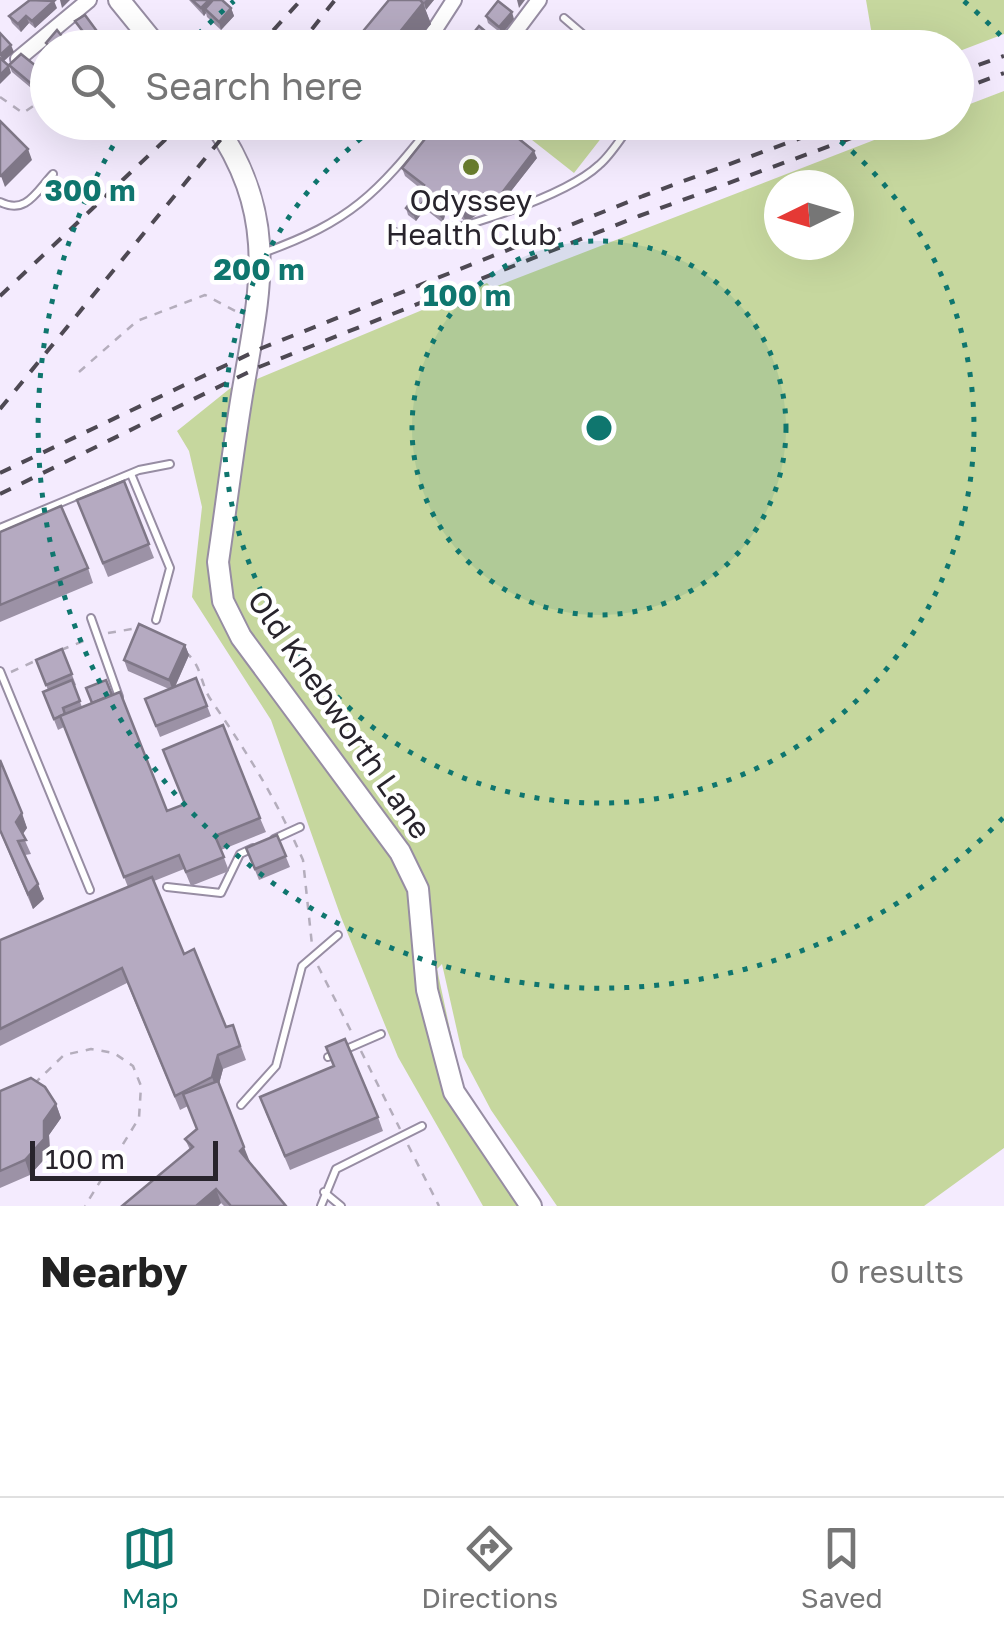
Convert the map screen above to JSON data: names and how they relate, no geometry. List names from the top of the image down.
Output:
{
  "streets": {
    "street": ["Old Knebworth Lane"]
  },
  "places": ["Odyssey Health Club"],
  "scale_bar": "100 m",
  "north": "left",
  "page": {
    "search": "Search here",
    "scale": "100 m",
    "heading": ["Nearby", "0 results"],
    "nav": ["Map", "Directions", "Saved"]
  },
  "rings": ["300 m", "200 m", "100 m"]
}
